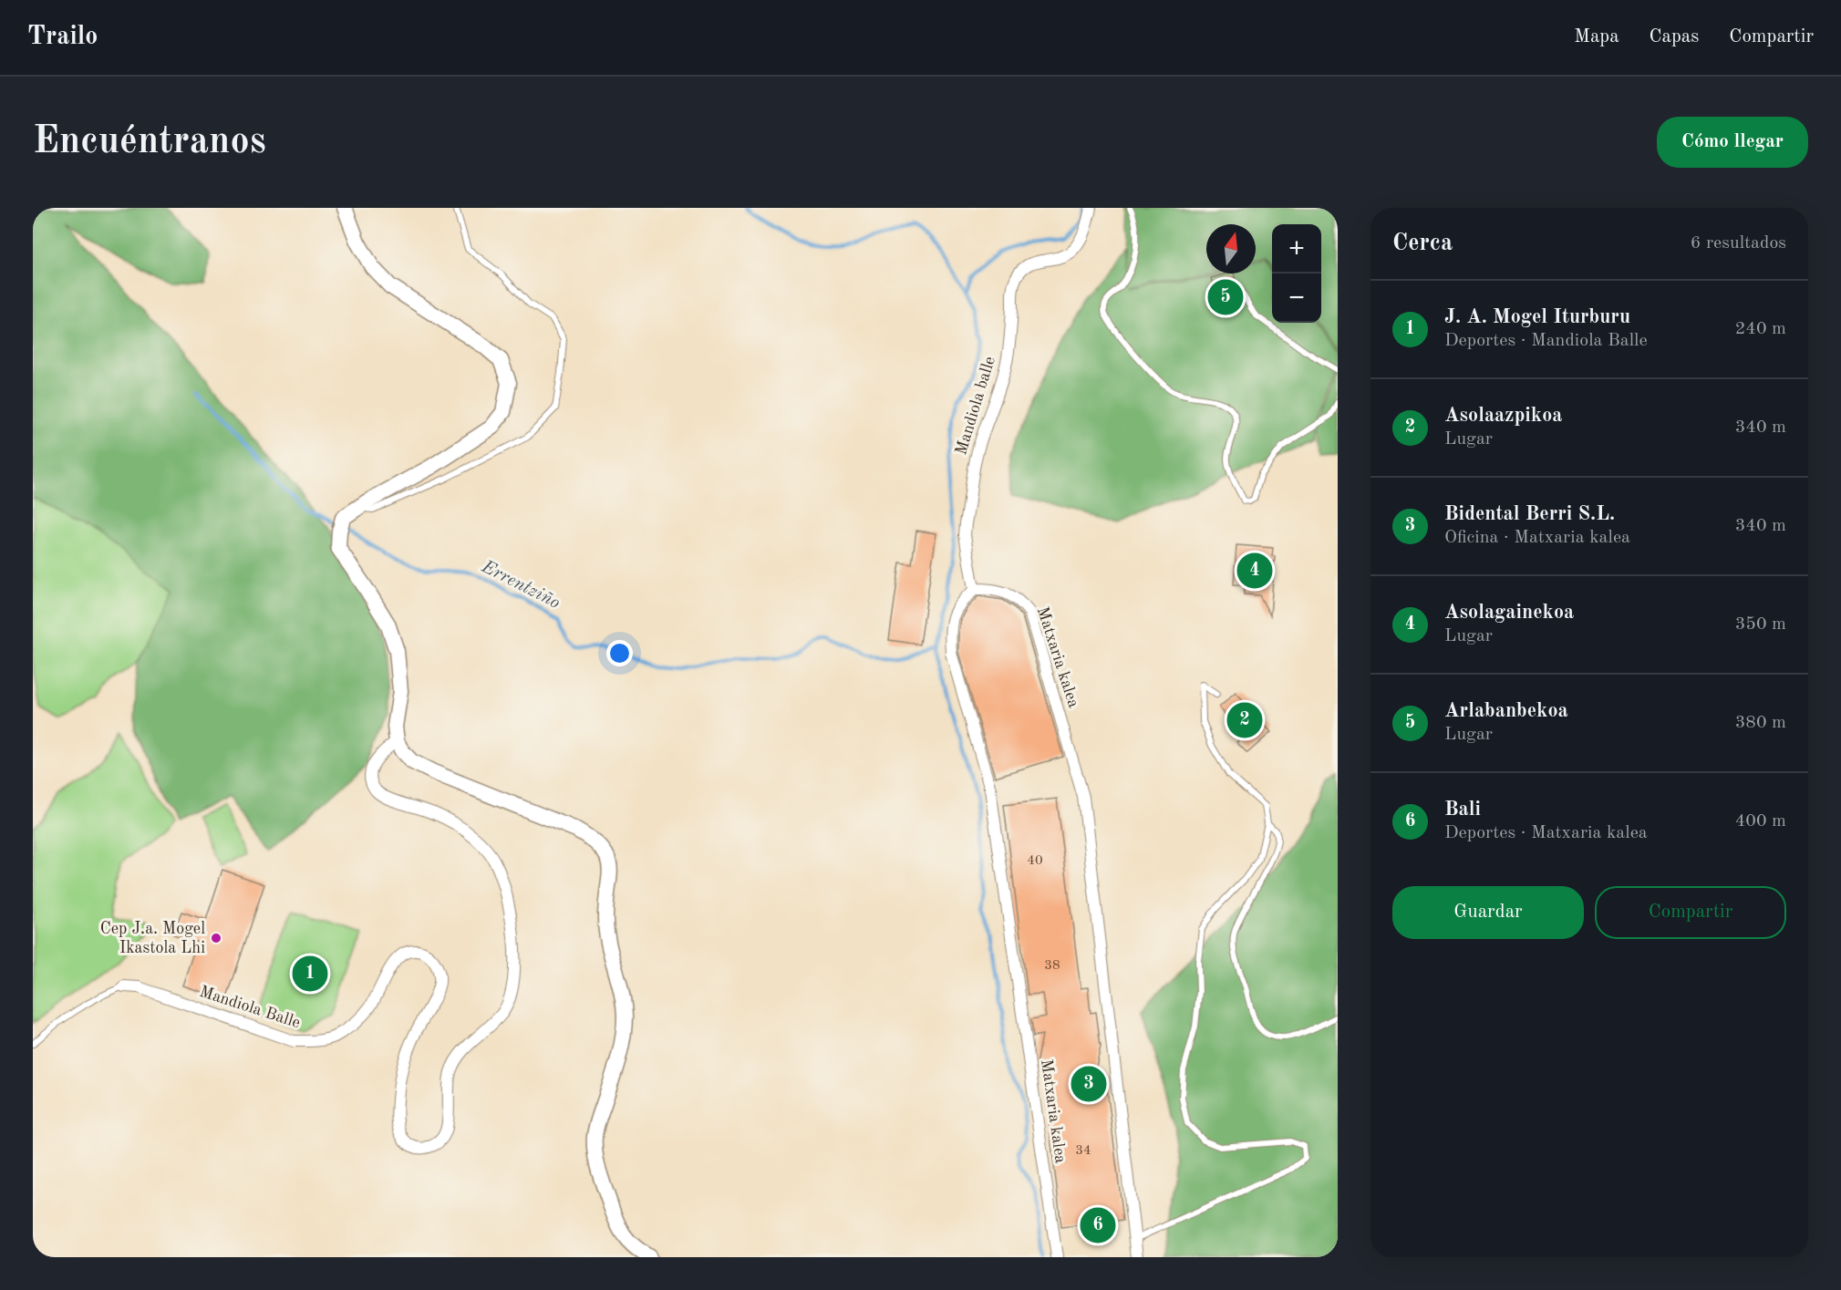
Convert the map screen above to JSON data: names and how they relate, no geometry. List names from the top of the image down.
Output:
{
  "streets": {
    "street": ["Mandiola balle", "Matxaria kalea", "Mandiola Balle"]
  },
  "crossings": [
    ["Mandiola balle", "Matxaria kalea"]
  ],
  "water": ["Errentziño"],
  "places": ["Cep J.a. Mogel Ikastola Lhi"],
  "house_numbers": ["40", "38", "34"],
  "north": "top",
  "page": {
    "header": "Trailo",
    "nav": ["Mapa", "Capas", "Compartir"],
    "buttons": [
      "Cómo llegar",
      ["Guardar", "Compartir"]
    ],
    "title": "Encuéntranos",
    "heading": ["Cerca", "6 resultados"],
    "map_buttons": ["+", "−"],
    "pins": [
      "5",
      "4",
      "2",
      "1",
      "3",
      "6"
    ],
    "list": [
      {
        "mark": "1",
        "name": "J. A. Mogel Iturburu",
        "note": "Deportes · Mandiola Balle",
        "value": "240 m"
      },
      {
        "mark": "2",
        "name": "Asolaazpikoa",
        "note": "Lugar",
        "value": "340 m"
      },
      {
        "mark": "3",
        "name": "Bidental Berri S.L.",
        "note": "Oficina · Matxaria kalea",
        "value": "340 m"
      },
      {
        "mark": "4",
        "name": "Asolagainekoa",
        "note": "Lugar",
        "value": "350 m"
      },
      {
        "mark": "5",
        "name": "Arlabanbekoa",
        "note": "Lugar",
        "value": "380 m"
      },
      {
        "mark": "6",
        "name": "Bali",
        "note": "Deportes · Matxaria kalea",
        "value": "400 m"
      }
    ]
  }
}
